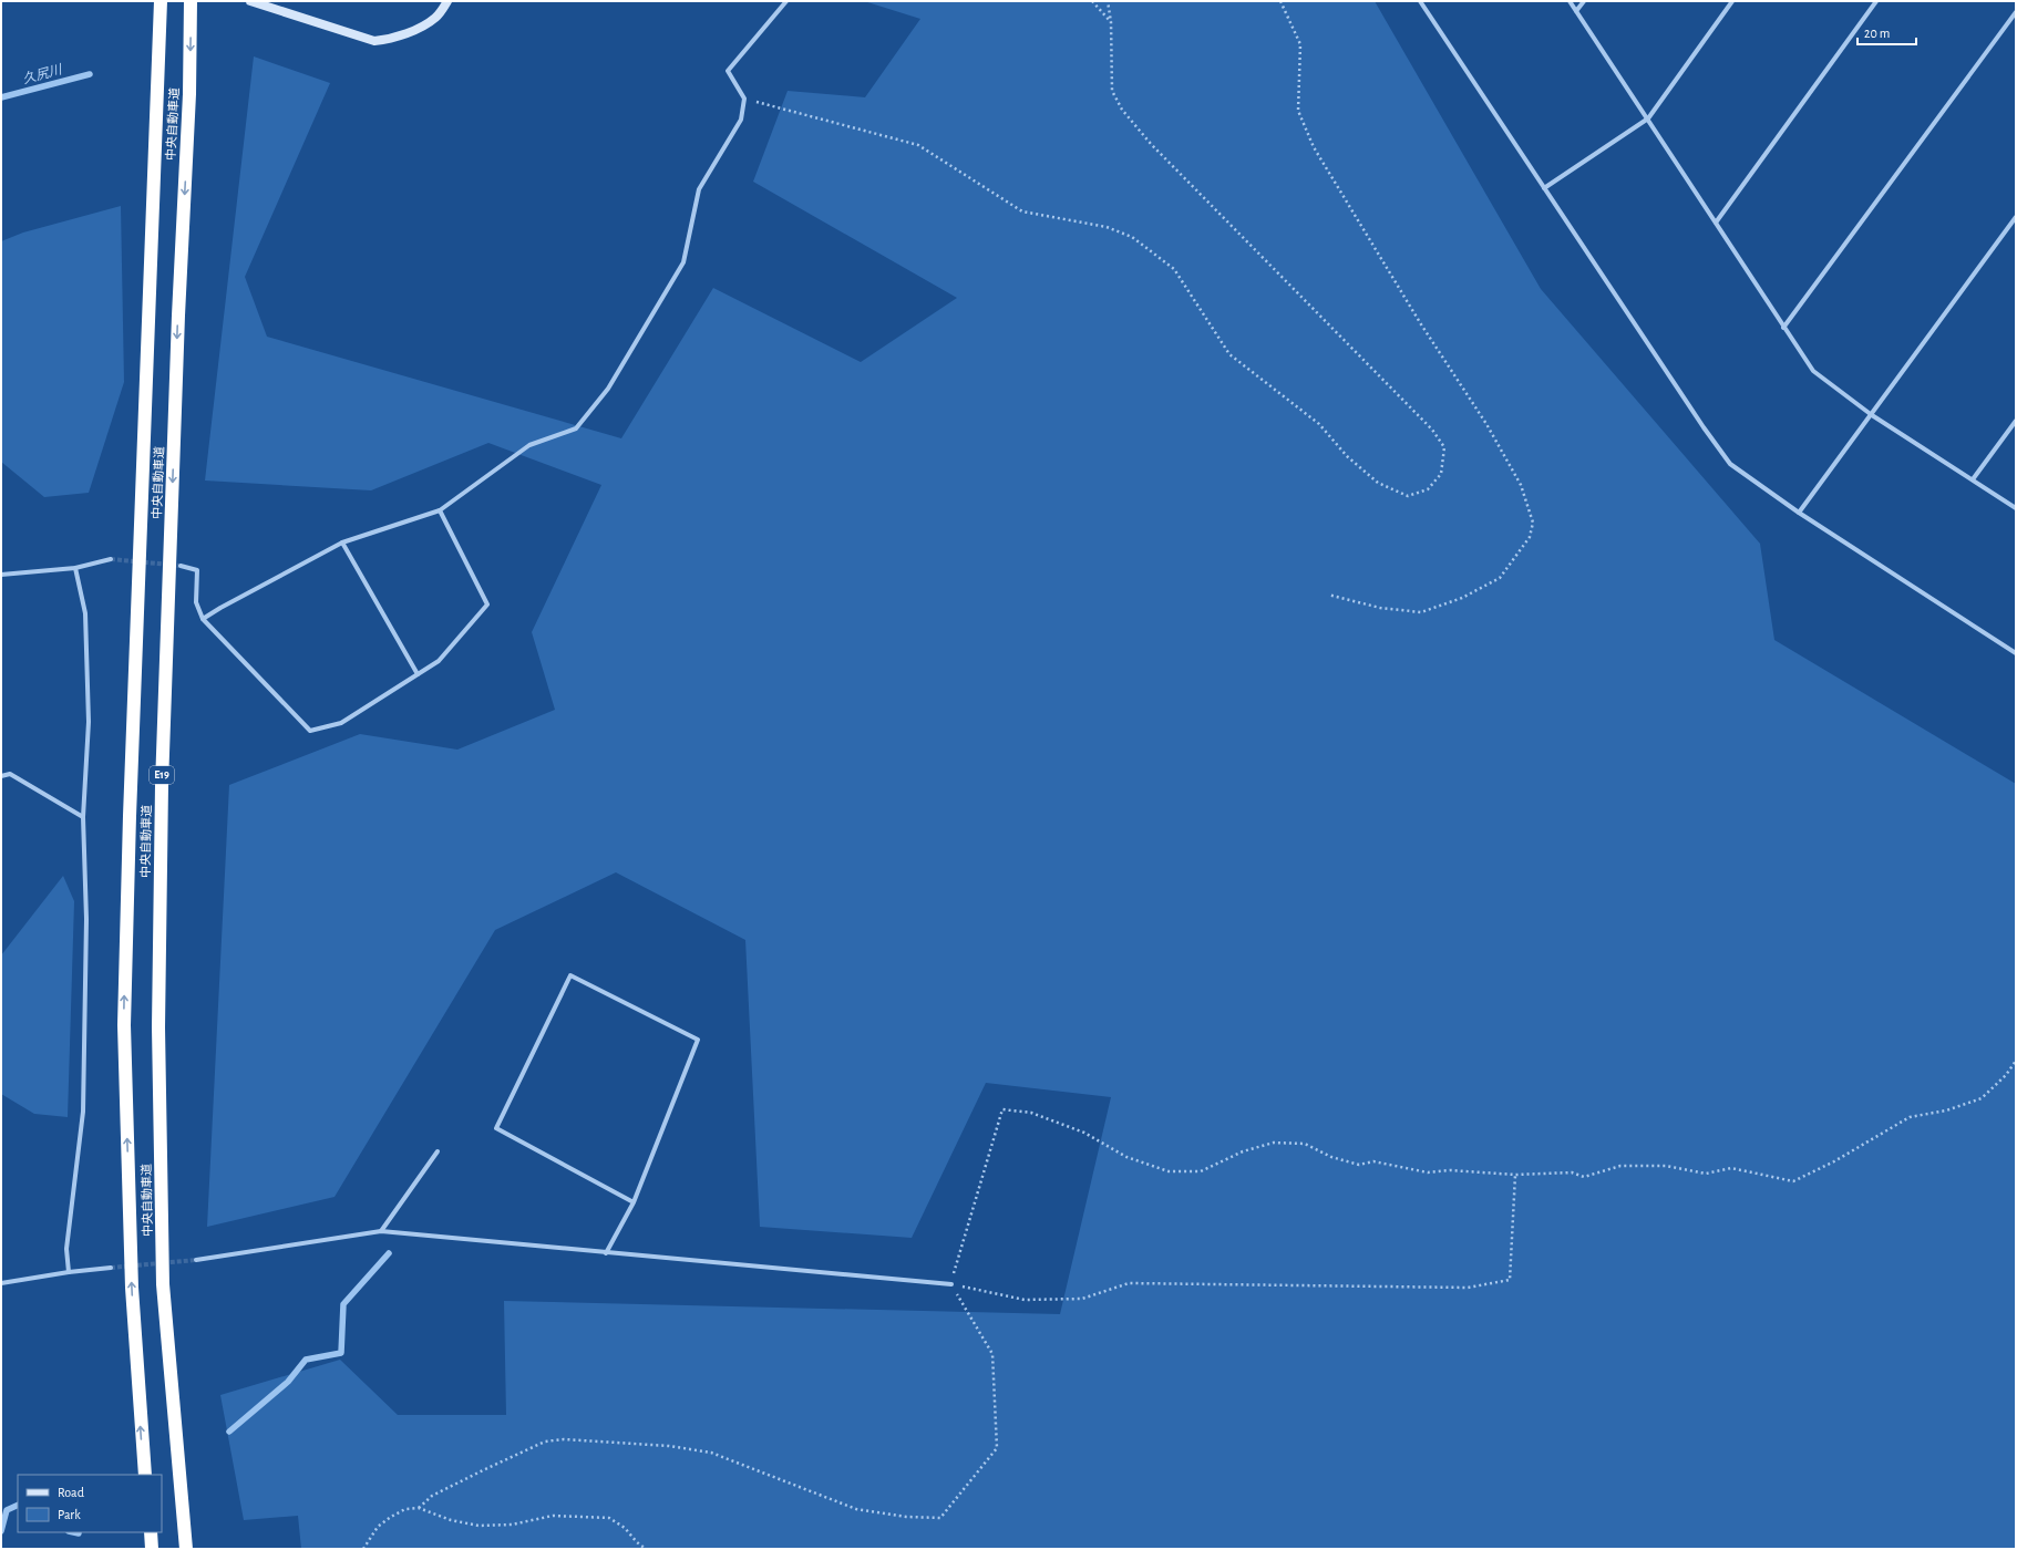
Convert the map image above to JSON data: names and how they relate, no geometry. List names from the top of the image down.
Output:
{
  "streets": {
    "highway": ["中央自動車道", "E19"]
  },
  "water": ["久尻川"],
  "legend": ["Road", "Park"],
  "scale_bar": "20 m"
}
